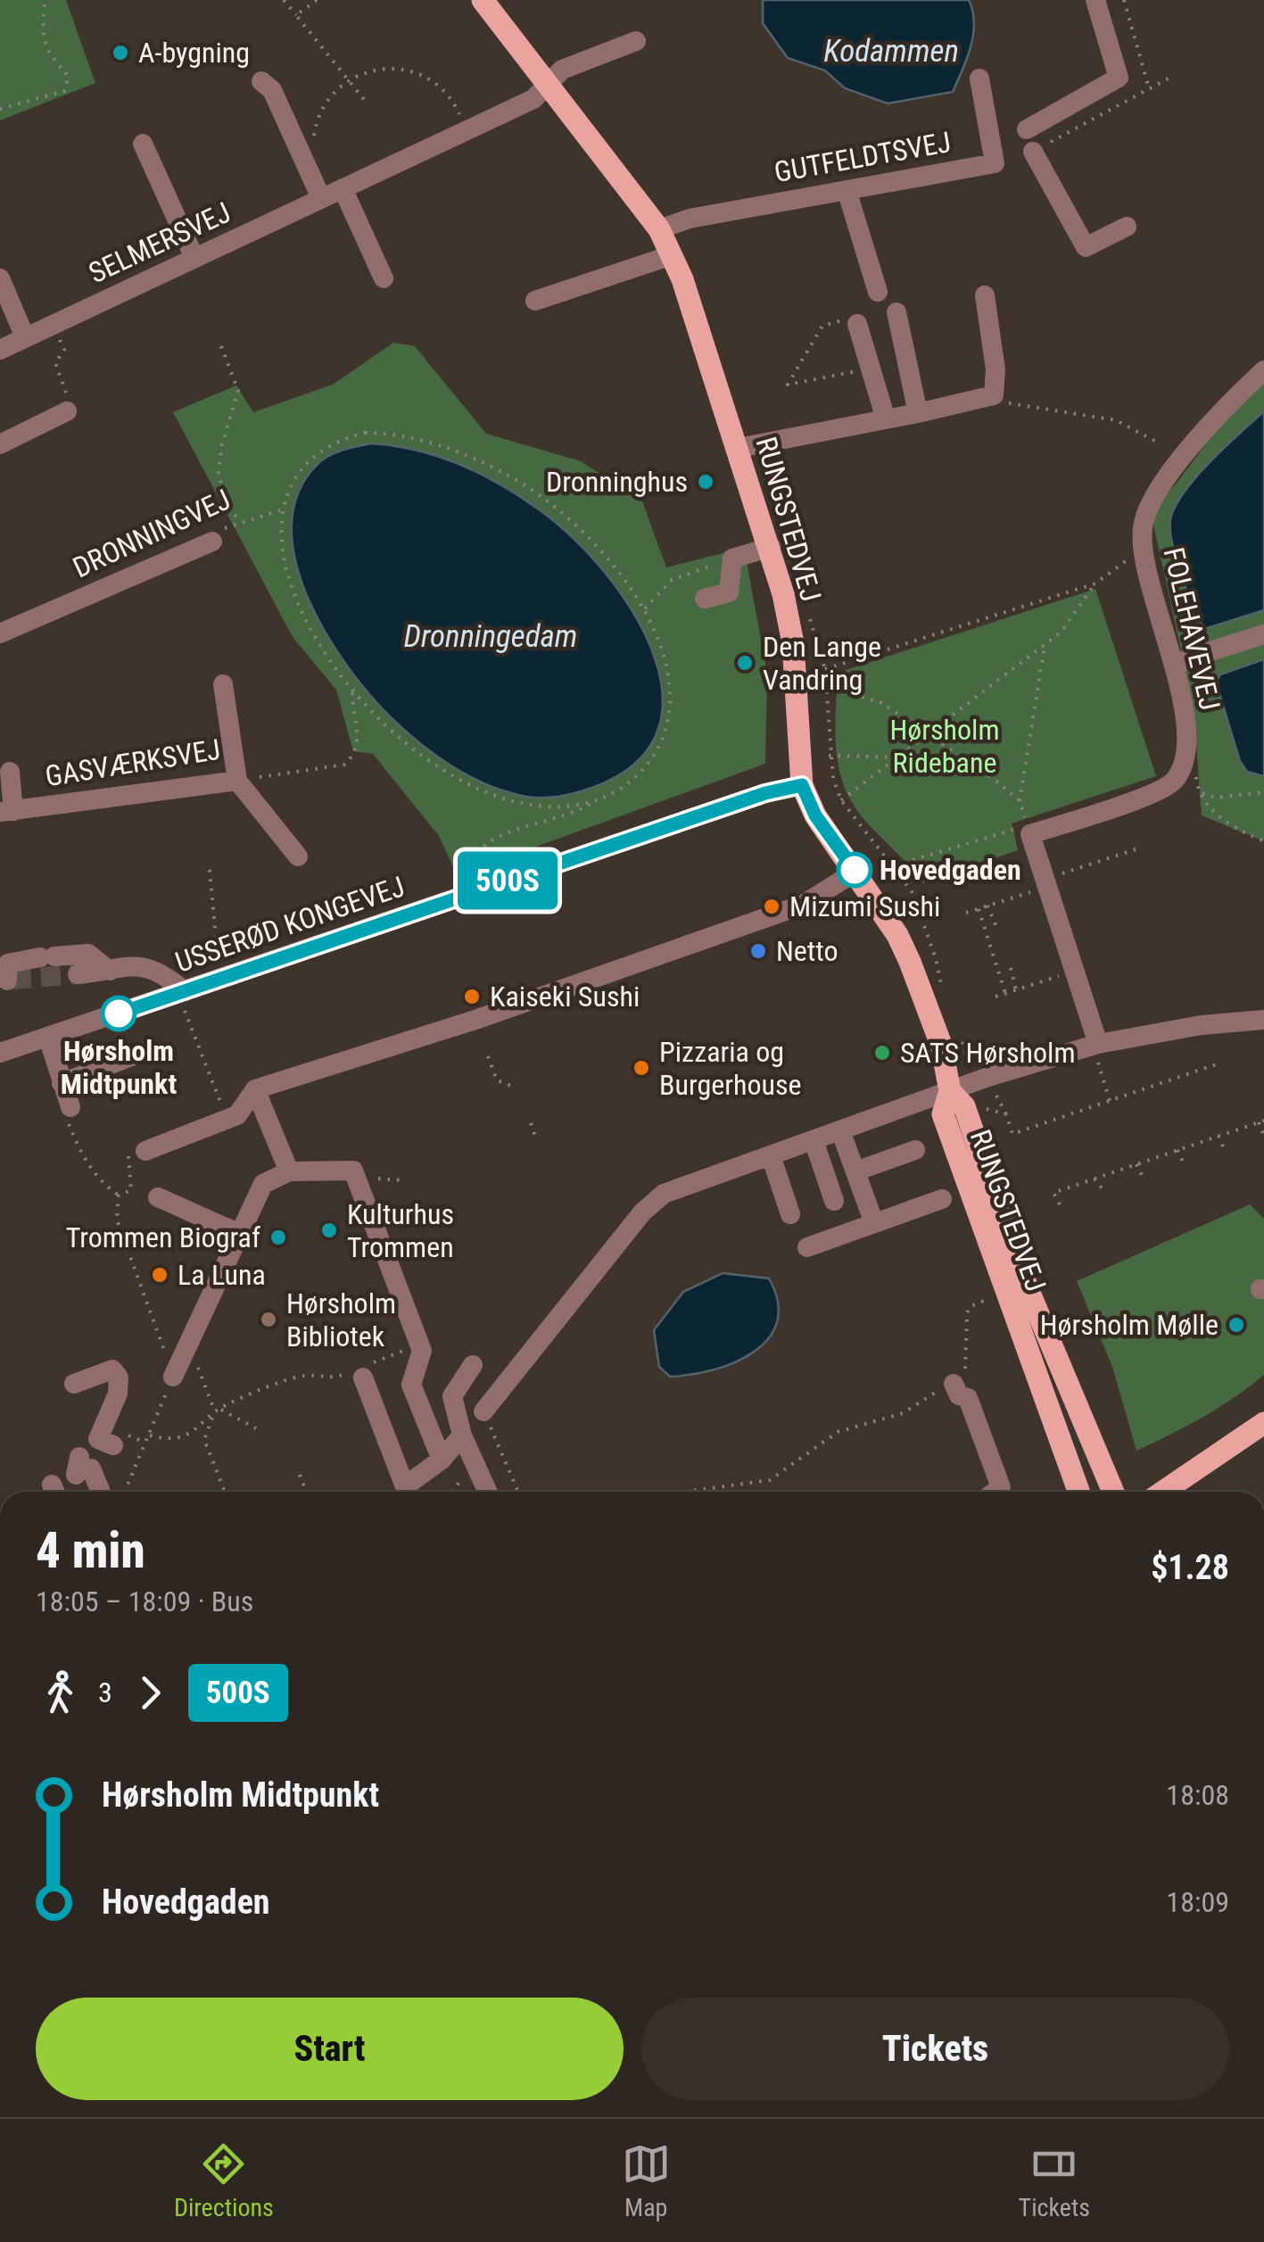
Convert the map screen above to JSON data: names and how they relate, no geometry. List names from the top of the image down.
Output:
{
  "streets": {
    "main road": ["RUNGSTEDVEJ"],
    "street": [
      "GUTFELDTSVEJ",
      "SELMERSVEJ",
      "DRONNINGVEJ",
      "FOLEHAVEVEJ",
      "GASVÆRKSVEJ",
      "USSERØD KONGEVEJ"
    ]
  },
  "crossings": [
    ["GUTFELDTSVEJ", "RUNGSTEDVEJ"],
    ["SELMERSVEJ", "RUNGSTEDVEJ"],
    ["RUNGSTEDVEJ", "USSERØD KONGEVEJ"]
  ],
  "water": ["Kodammen", "Dronningedam"],
  "parks": ["Hørsholm Ridebane"],
  "places": [
    "A-bygning",
    "Dronninghus",
    "Den Lange Vandring",
    "Hovedgaden",
    "Mizumi Sushi",
    "Netto",
    "Kaiseki Sushi",
    "Hørsholm Midtpunkt",
    "SATS Hørsholm",
    "Pizzaria og Burgerhouse",
    "Kulturhus Trommen",
    "Trommen Biograf",
    "La Luna",
    "Hørsholm Bibliotek",
    "Hørsholm Mølle"
  ],
  "lines": ["bus line 500S"],
  "page": {
    "on_map": "500S",
    "heading": ["4 min", "18:05 – 18:09 · Bus", "$1.28"],
    "legs": ["3", "500S"],
    "list": [
      {
        "name": "Hørsholm Midtpunkt",
        "value": "18:08"
      },
      {
        "name": "Hovedgaden",
        "value": "18:09"
      }
    ],
    "buttons": ["Start", "Tickets"],
    "tabs": ["Directions", "Map", "Tickets"]
  }
}
